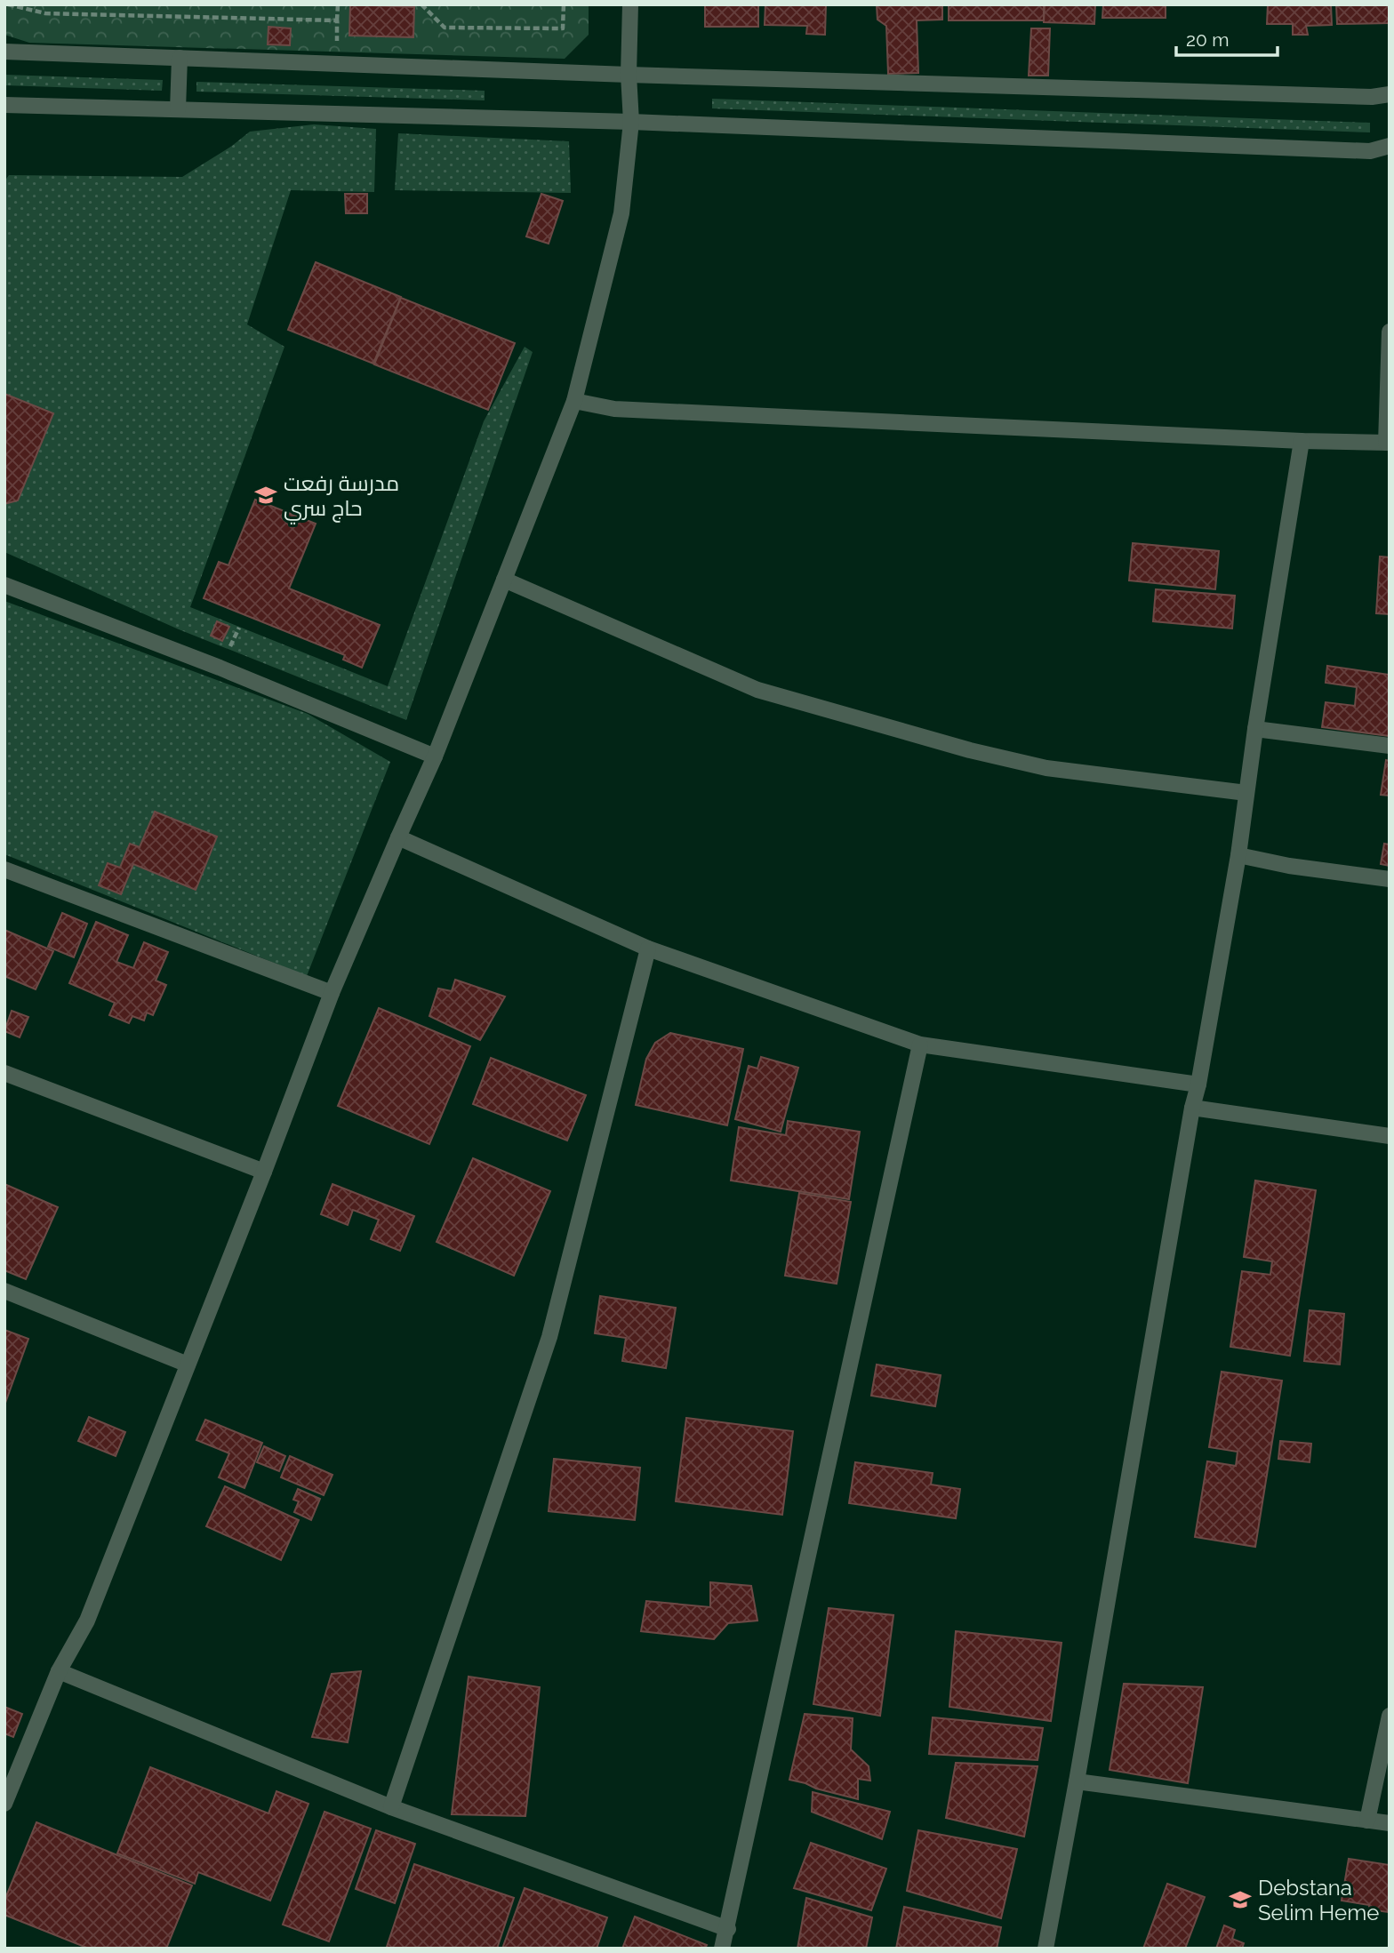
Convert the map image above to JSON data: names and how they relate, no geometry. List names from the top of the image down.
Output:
{
  "places": {
    "school or university": ["مدرسة رفعت حاج سري", "Debstana Selim Heme"]
  },
  "scale_bar": "20 m"
}
